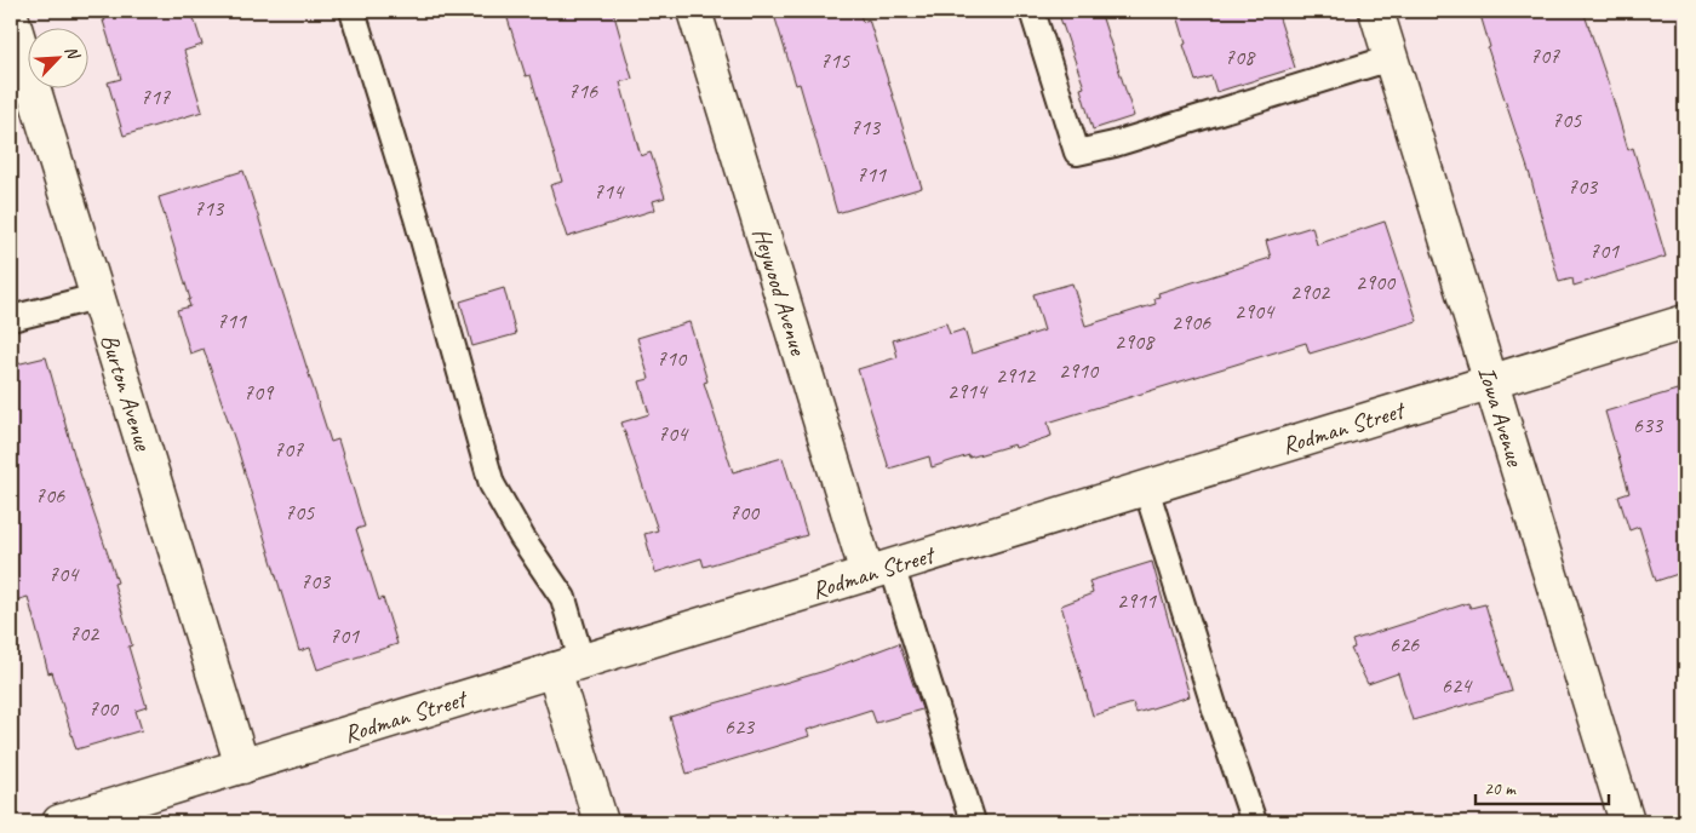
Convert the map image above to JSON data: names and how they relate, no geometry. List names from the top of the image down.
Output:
{
  "streets": {
    "street": [
      "Heywood Avenue",
      "Burton Avenue",
      "Iowa Avenue",
      "Rodman Street"
    ]
  },
  "crossings": [
    ["Heywood Avenue", "Rodman Street"],
    ["Burton Avenue", "Rodman Street"],
    ["Iowa Avenue", "Rodman Street"]
  ],
  "house_numbers": [
    "707",
    "708",
    "715",
    "716",
    "717",
    "705",
    "713",
    "711",
    "703",
    "714",
    "713",
    "701",
    "2900",
    "2902",
    "2904",
    "711",
    "2906",
    "2908",
    "710",
    "2910",
    "2912",
    "2914",
    "709",
    "633",
    "704",
    "707",
    "706",
    "705",
    "700",
    "704",
    "703",
    "2911",
    "702",
    "701",
    "626",
    "624",
    "700",
    "623"
  ],
  "scale_bar": "20 m",
  "north": "top right"
}
